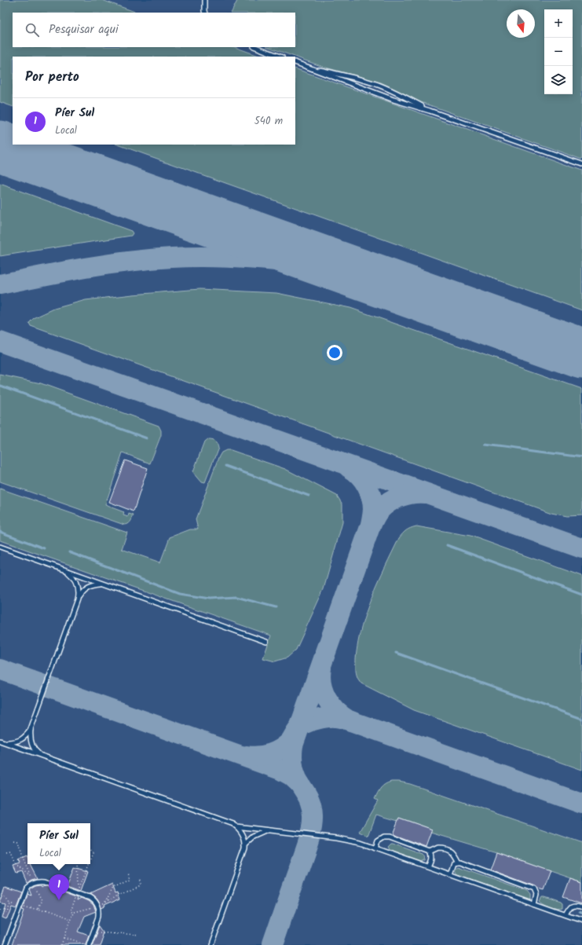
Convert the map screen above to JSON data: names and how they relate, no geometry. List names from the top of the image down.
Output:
{
  "north": "bottom",
  "page": {
    "map_buttons": ["+", "−"],
    "search": "Pesquisar aqui",
    "heading": "Por perto",
    "list": [
      {
        "mark": "1",
        "name": "Píer Sul",
        "note": "Local",
        "value": "540 m"
      }
    ],
    "popup": ["Píer Sul", "Local"],
    "pins": "1"
  }
}
